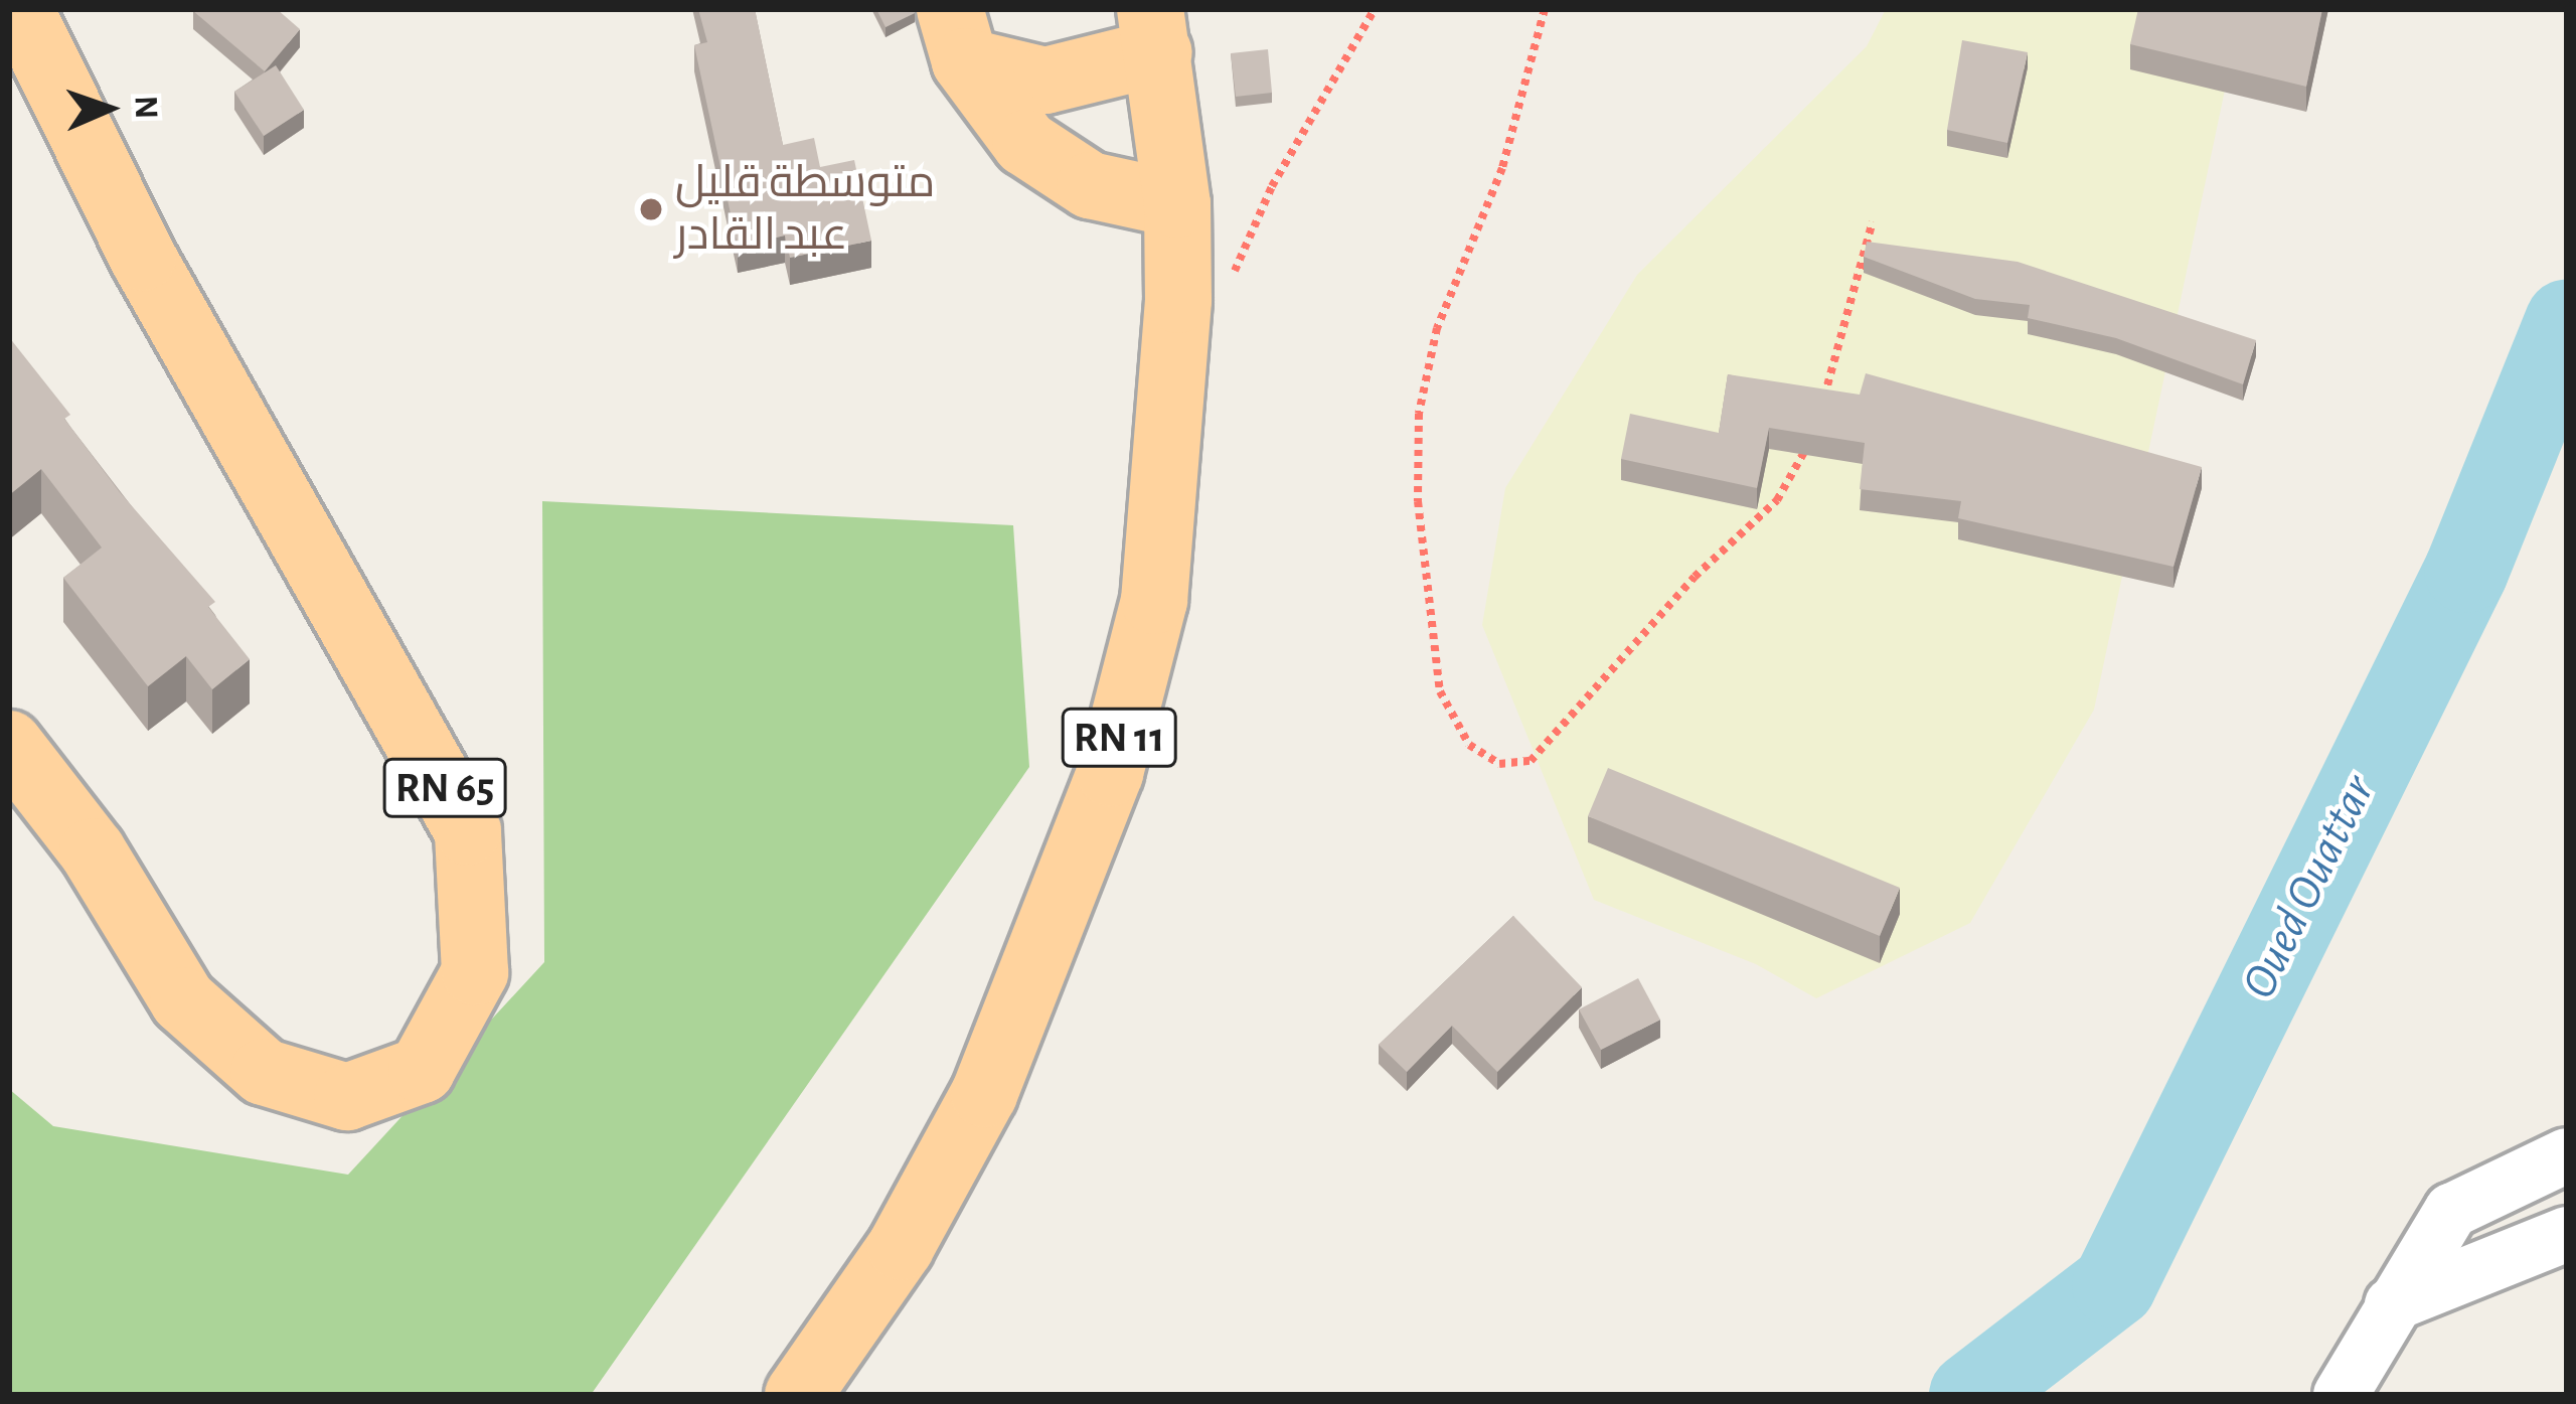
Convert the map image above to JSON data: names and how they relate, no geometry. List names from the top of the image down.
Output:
{
  "streets": {
    "main road": ["RN 11", "RN 65"]
  },
  "water": ["Oued Ouattar"],
  "places": ["متوسطة قليل عبد القادر"],
  "north": "right"
}
